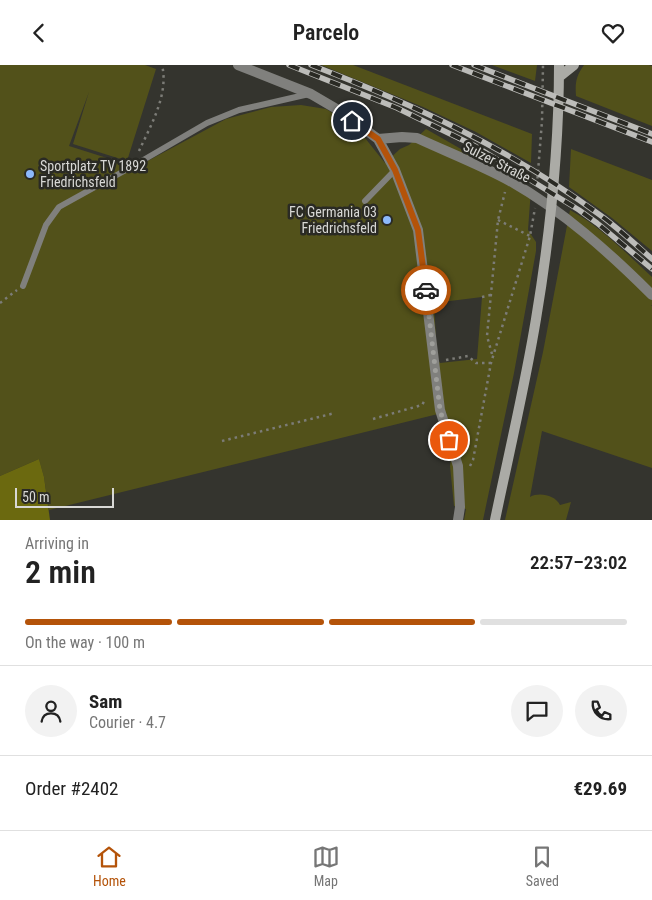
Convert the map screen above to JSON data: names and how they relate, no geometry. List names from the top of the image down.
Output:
{
  "streets": {
    "street": ["Sulzer Straße"]
  },
  "places": ["Sportplatz TV 1892 Friedrichsfeld", "FC Germania 03 Friedrichsfeld"],
  "scale_bar": "50 m",
  "page": {
    "header": "Parcelo",
    "scale": "50 m",
    "heading": ["2 min", "Arriving in", "22:57–23:02"],
    "panel": [
      "Sam",
      "Courier · 4.7",
      "Order #2402",
      "€29.69"
    ],
    "bar": "On the way · 100 m",
    "tabs": ["Home", "Map", "Saved"]
  }
}
